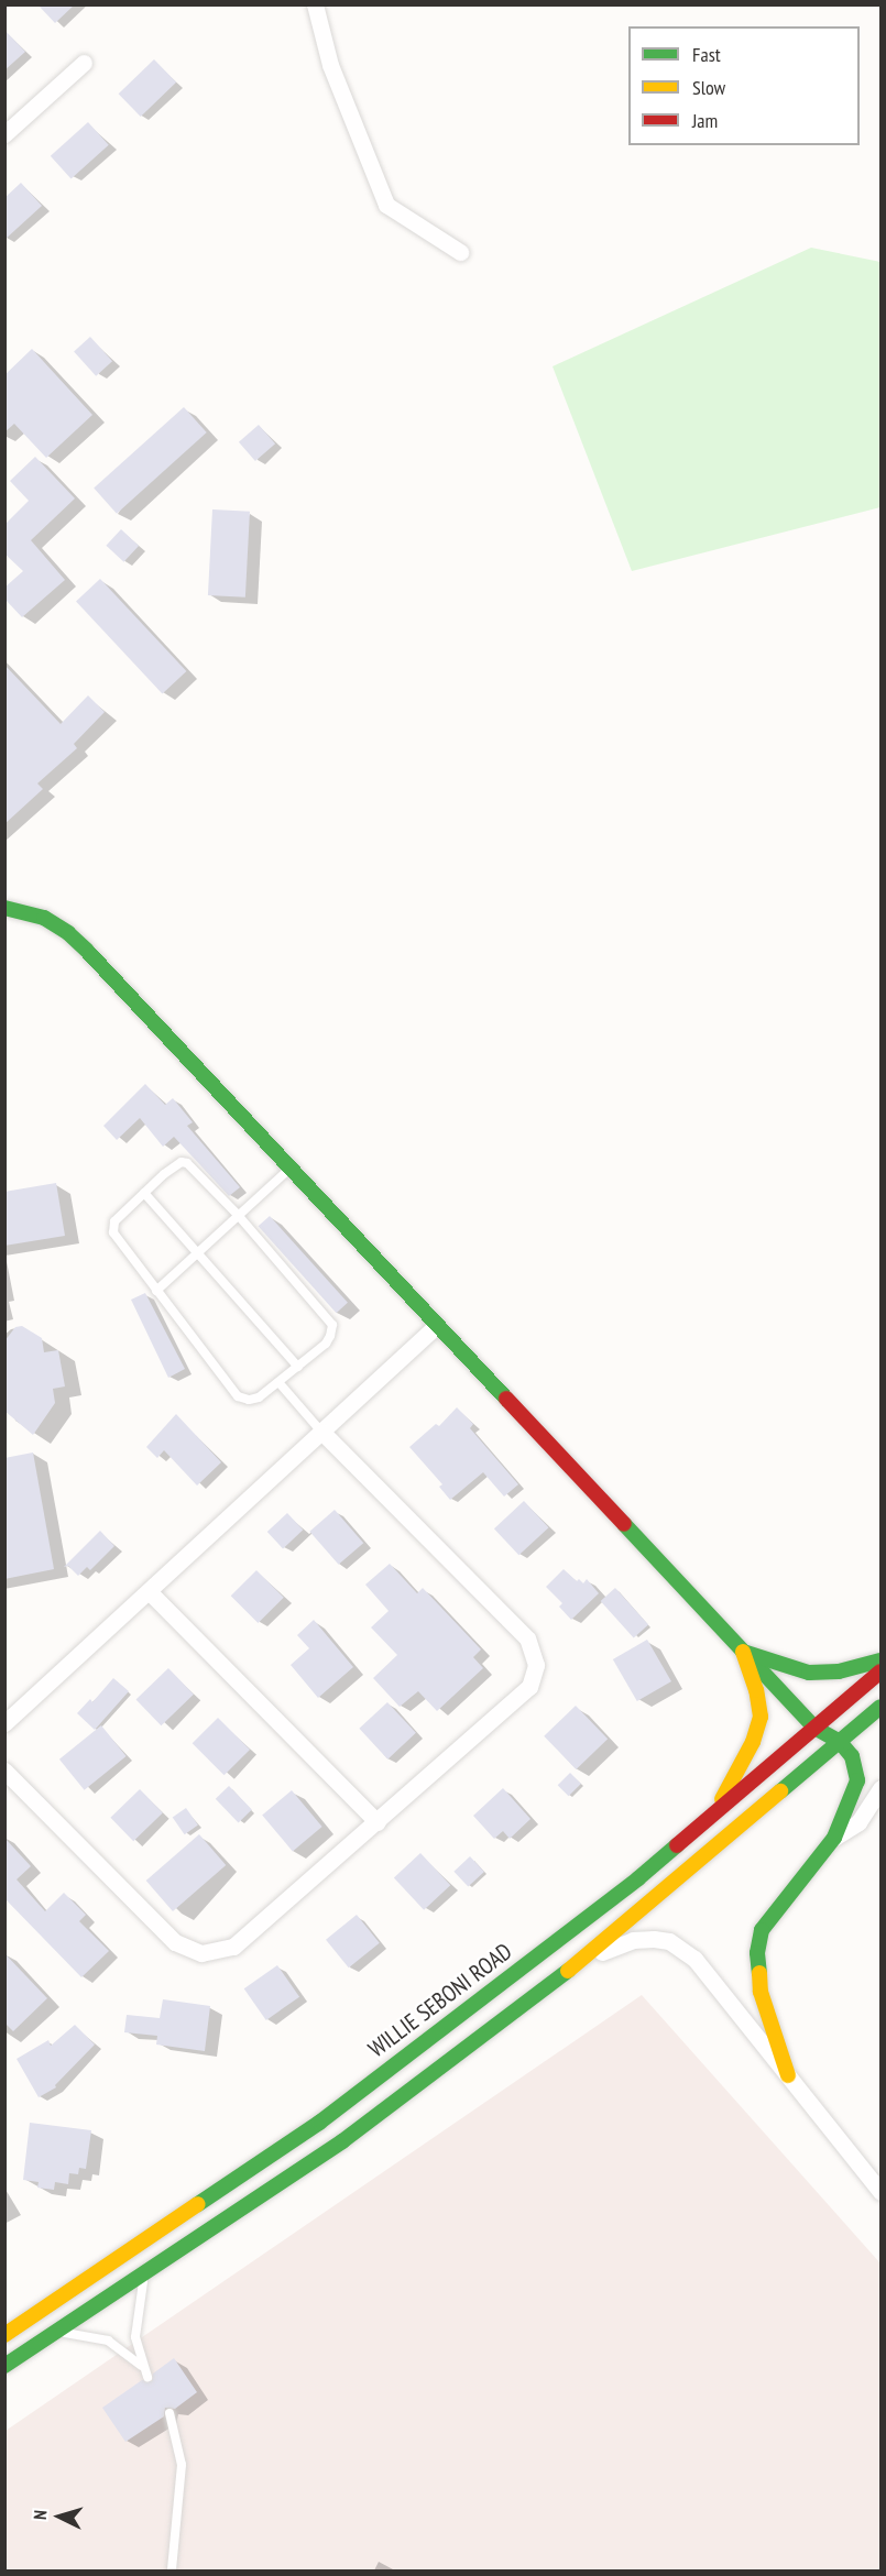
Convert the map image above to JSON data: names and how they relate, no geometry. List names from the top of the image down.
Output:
{
  "streets": {
    "main road": ["WILLIE SEBONI ROAD"]
  },
  "legend": ["Fast", "Slow", "Jam"],
  "north": "left"
}
